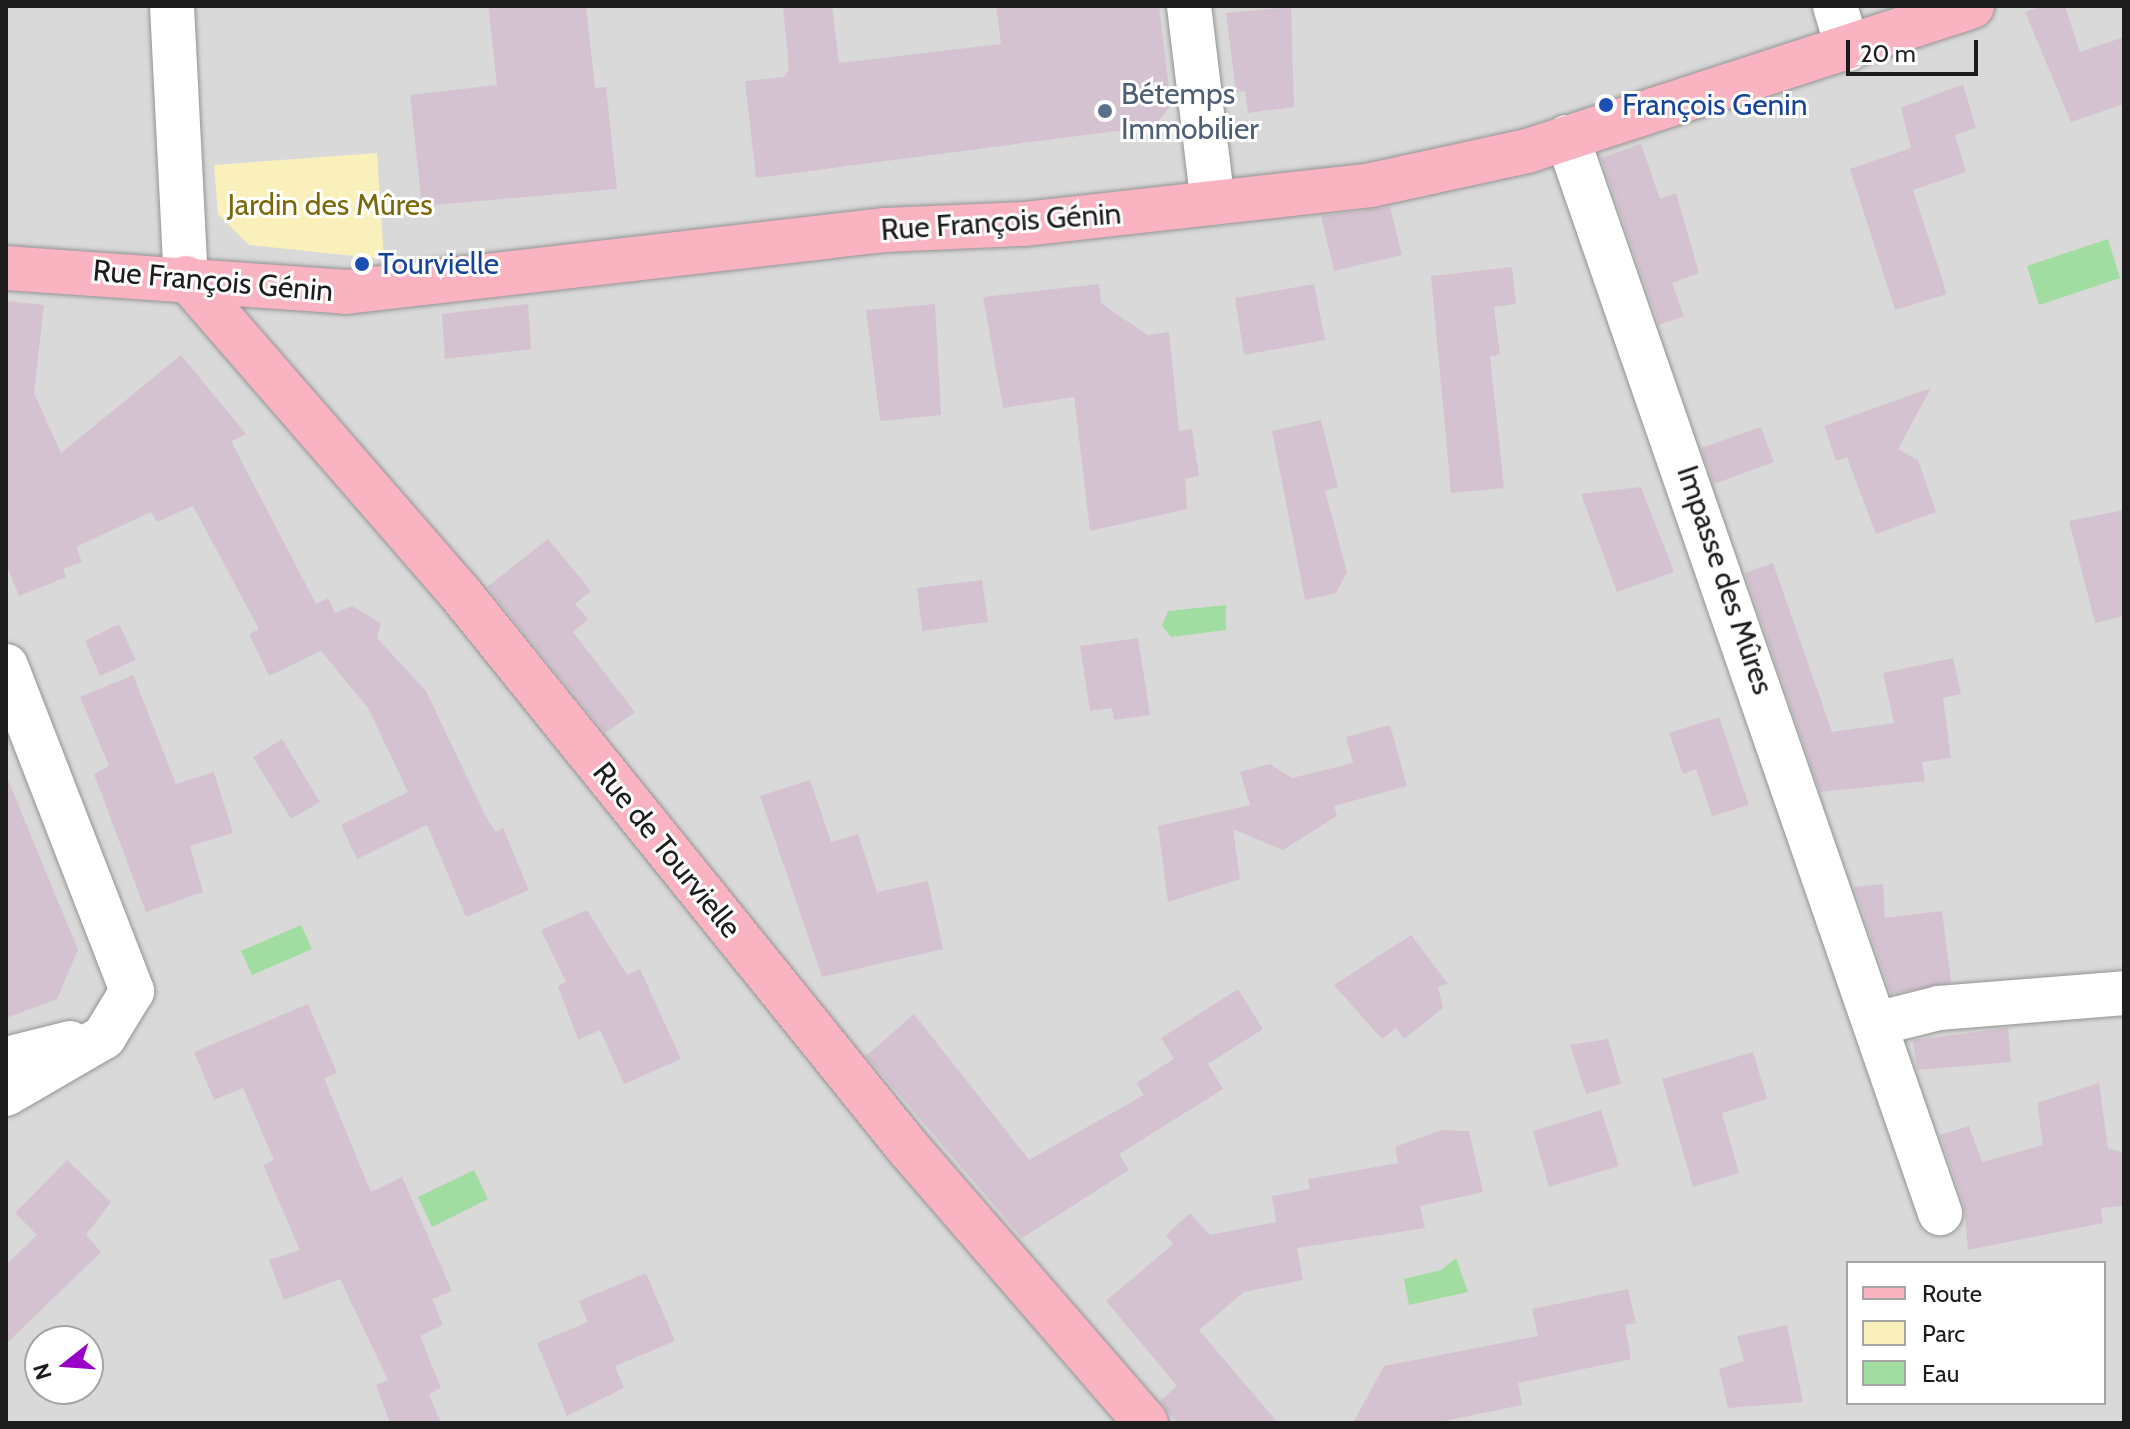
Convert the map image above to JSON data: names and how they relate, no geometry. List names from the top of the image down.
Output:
{
  "streets": {
    "main road": ["Rue François Génin", "Rue de Tourvielle"],
    "street": ["Impasse des Mûres"]
  },
  "crossings": [
    ["Rue François Génin", "Impasse des Mûres"],
    ["Rue François Génin", "Rue de Tourvielle"]
  ],
  "parks": ["Jardin des Mûres"],
  "places": ["François Genin", "Bétemps Immobilier", "Tourvielle"],
  "legend": ["Route", "Parc", "Eau"],
  "scale_bar": "20 m",
  "north": "left"
}
